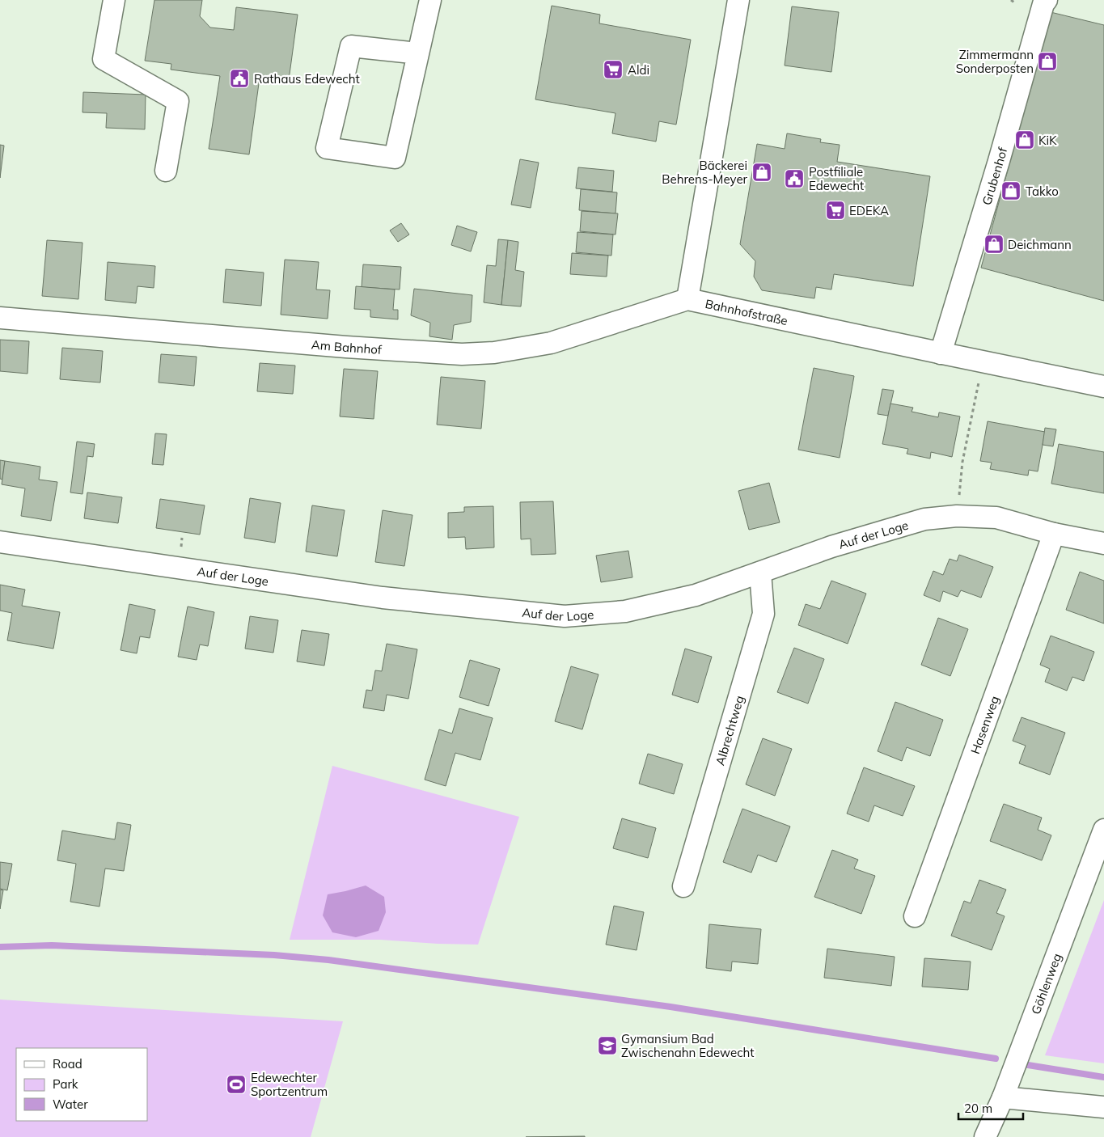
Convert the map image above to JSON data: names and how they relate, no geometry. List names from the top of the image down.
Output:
{
  "streets": {
    "street": [
      "Grubenhof",
      "Bahnhofstraße",
      "Am Bahnhof",
      "Auf der Loge",
      "Hasenweg",
      "Albrechtweg",
      "Göhlenweg"
    ]
  },
  "crossings": [
    ["Grubenhof", "Bahnhofstraße"],
    ["Bahnhofstraße", "Am Bahnhof"],
    ["Auf der Loge", "Hasenweg"],
    ["Auf der Loge", "Albrechtweg"]
  ],
  "places": {
    "shop": [
      "Zimmermann Sonderposten",
      "KiK",
      "Bäckerei Behrens-Meyer",
      "Takko",
      "Deichmann"
    ],
    "supermarket": ["Aldi", "EDEKA"],
    "public building": ["Rathaus Edewecht", "Postfiliale Edewecht"],
    "school or university": ["Gymansium Bad Zwischenahn Edewecht"],
    "sports": ["Edewechter Sportzentrum"]
  },
  "legend": ["Road", "Park", "Water"],
  "scale_bar": "20 m"
}
